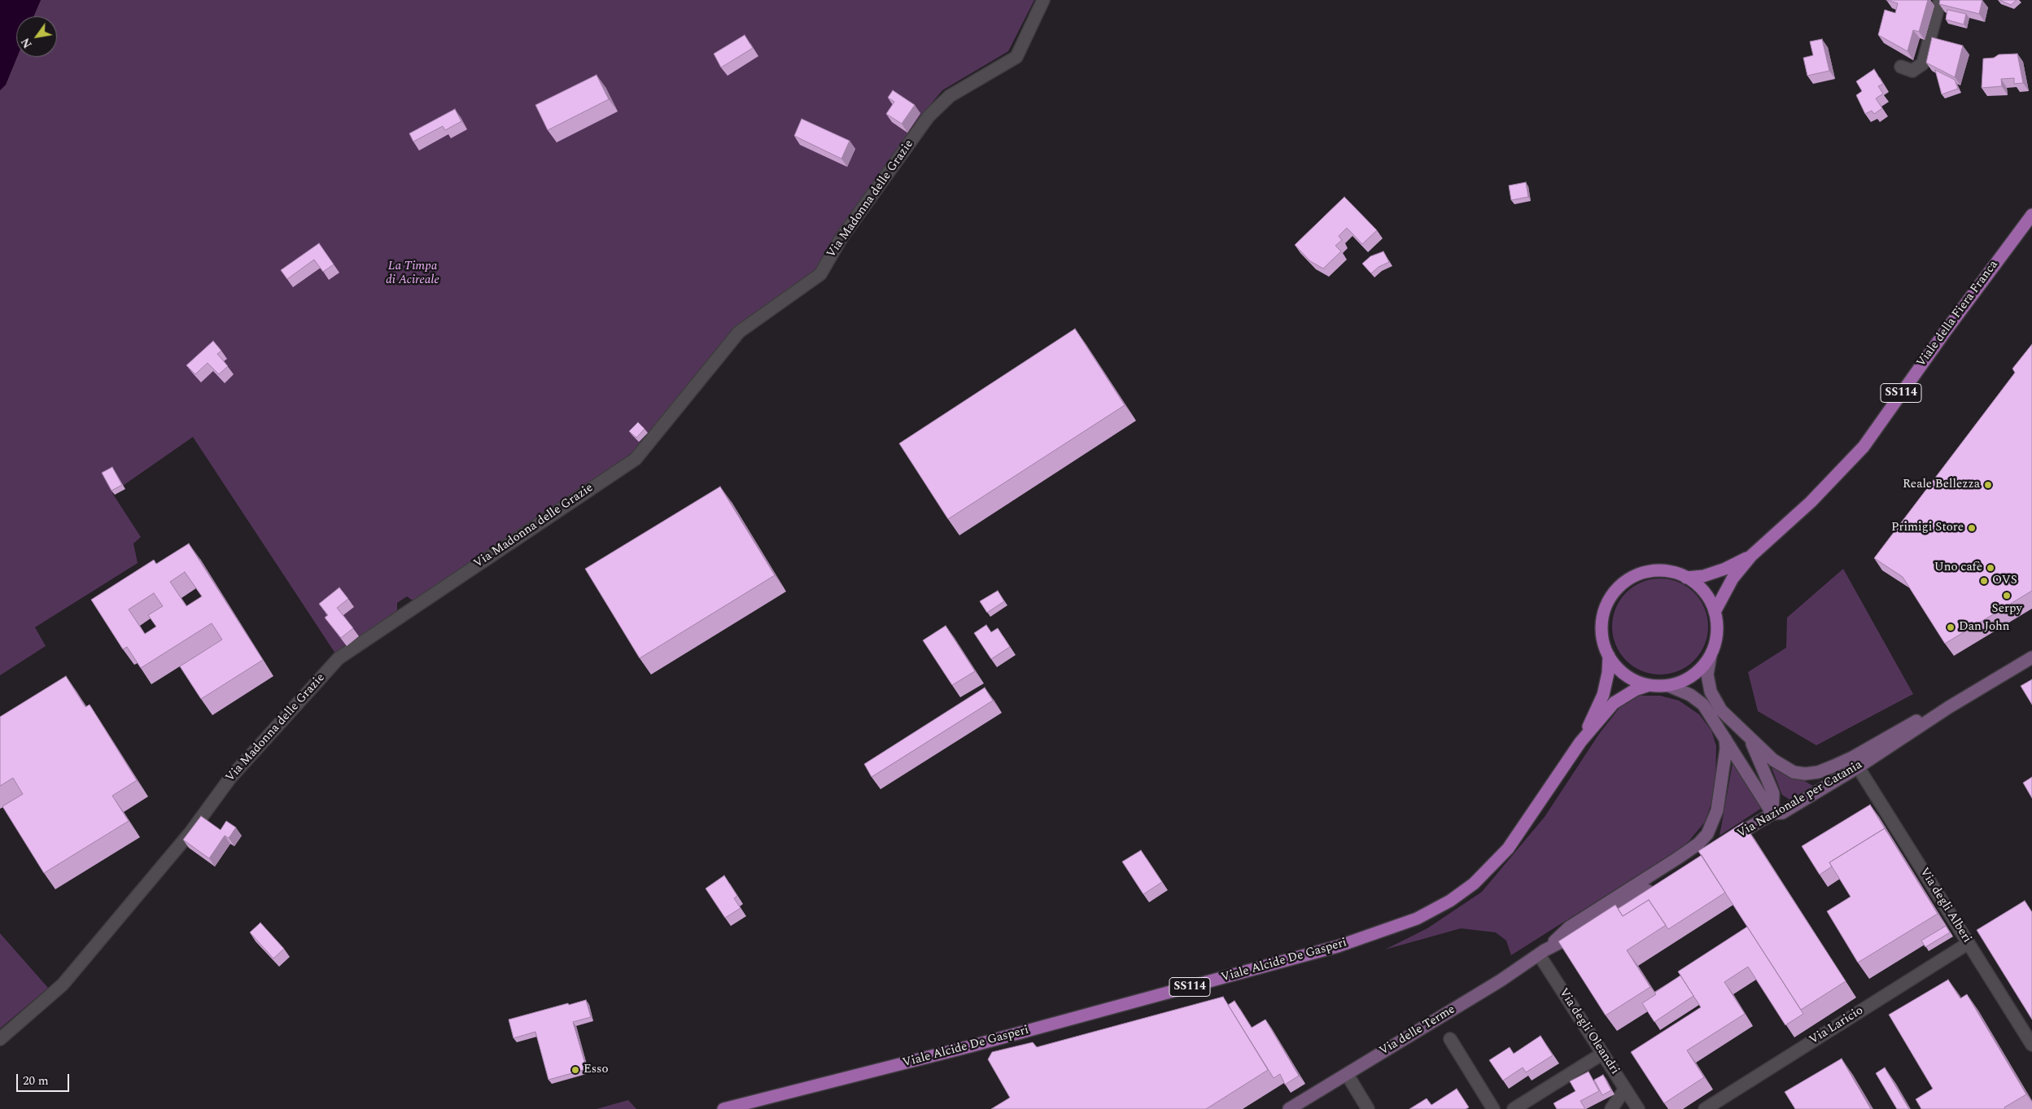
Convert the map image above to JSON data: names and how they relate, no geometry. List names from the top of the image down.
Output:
{
  "streets": {
    "main road": ["Viale della Fiera Franca", "SS114", "Viale Alcide De Gasperi"],
    "street": [
      "Via Madonna delle Grazie",
      "Via Nazionale per Catania",
      "Via degli Alberi",
      "Via Laricio",
      "Via delle Terme",
      "Via degli Oleandri"
    ]
  },
  "crossings": [
    ["Via Nazionale per Catania", "Via degli Alberi"],
    ["Via degli Alberi", "Via Laricio"],
    ["Via delle Terme", "Via degli Oleandri"]
  ],
  "parks": ["La Timpa di Acireale"],
  "places": [
    "Reale Bellezza",
    "Primigi Store",
    "Uno cafè",
    "OVS",
    "Serpy",
    "Dan John",
    "Esso"
  ],
  "scale_bar": "20 m",
  "north": "bottom left"
}
